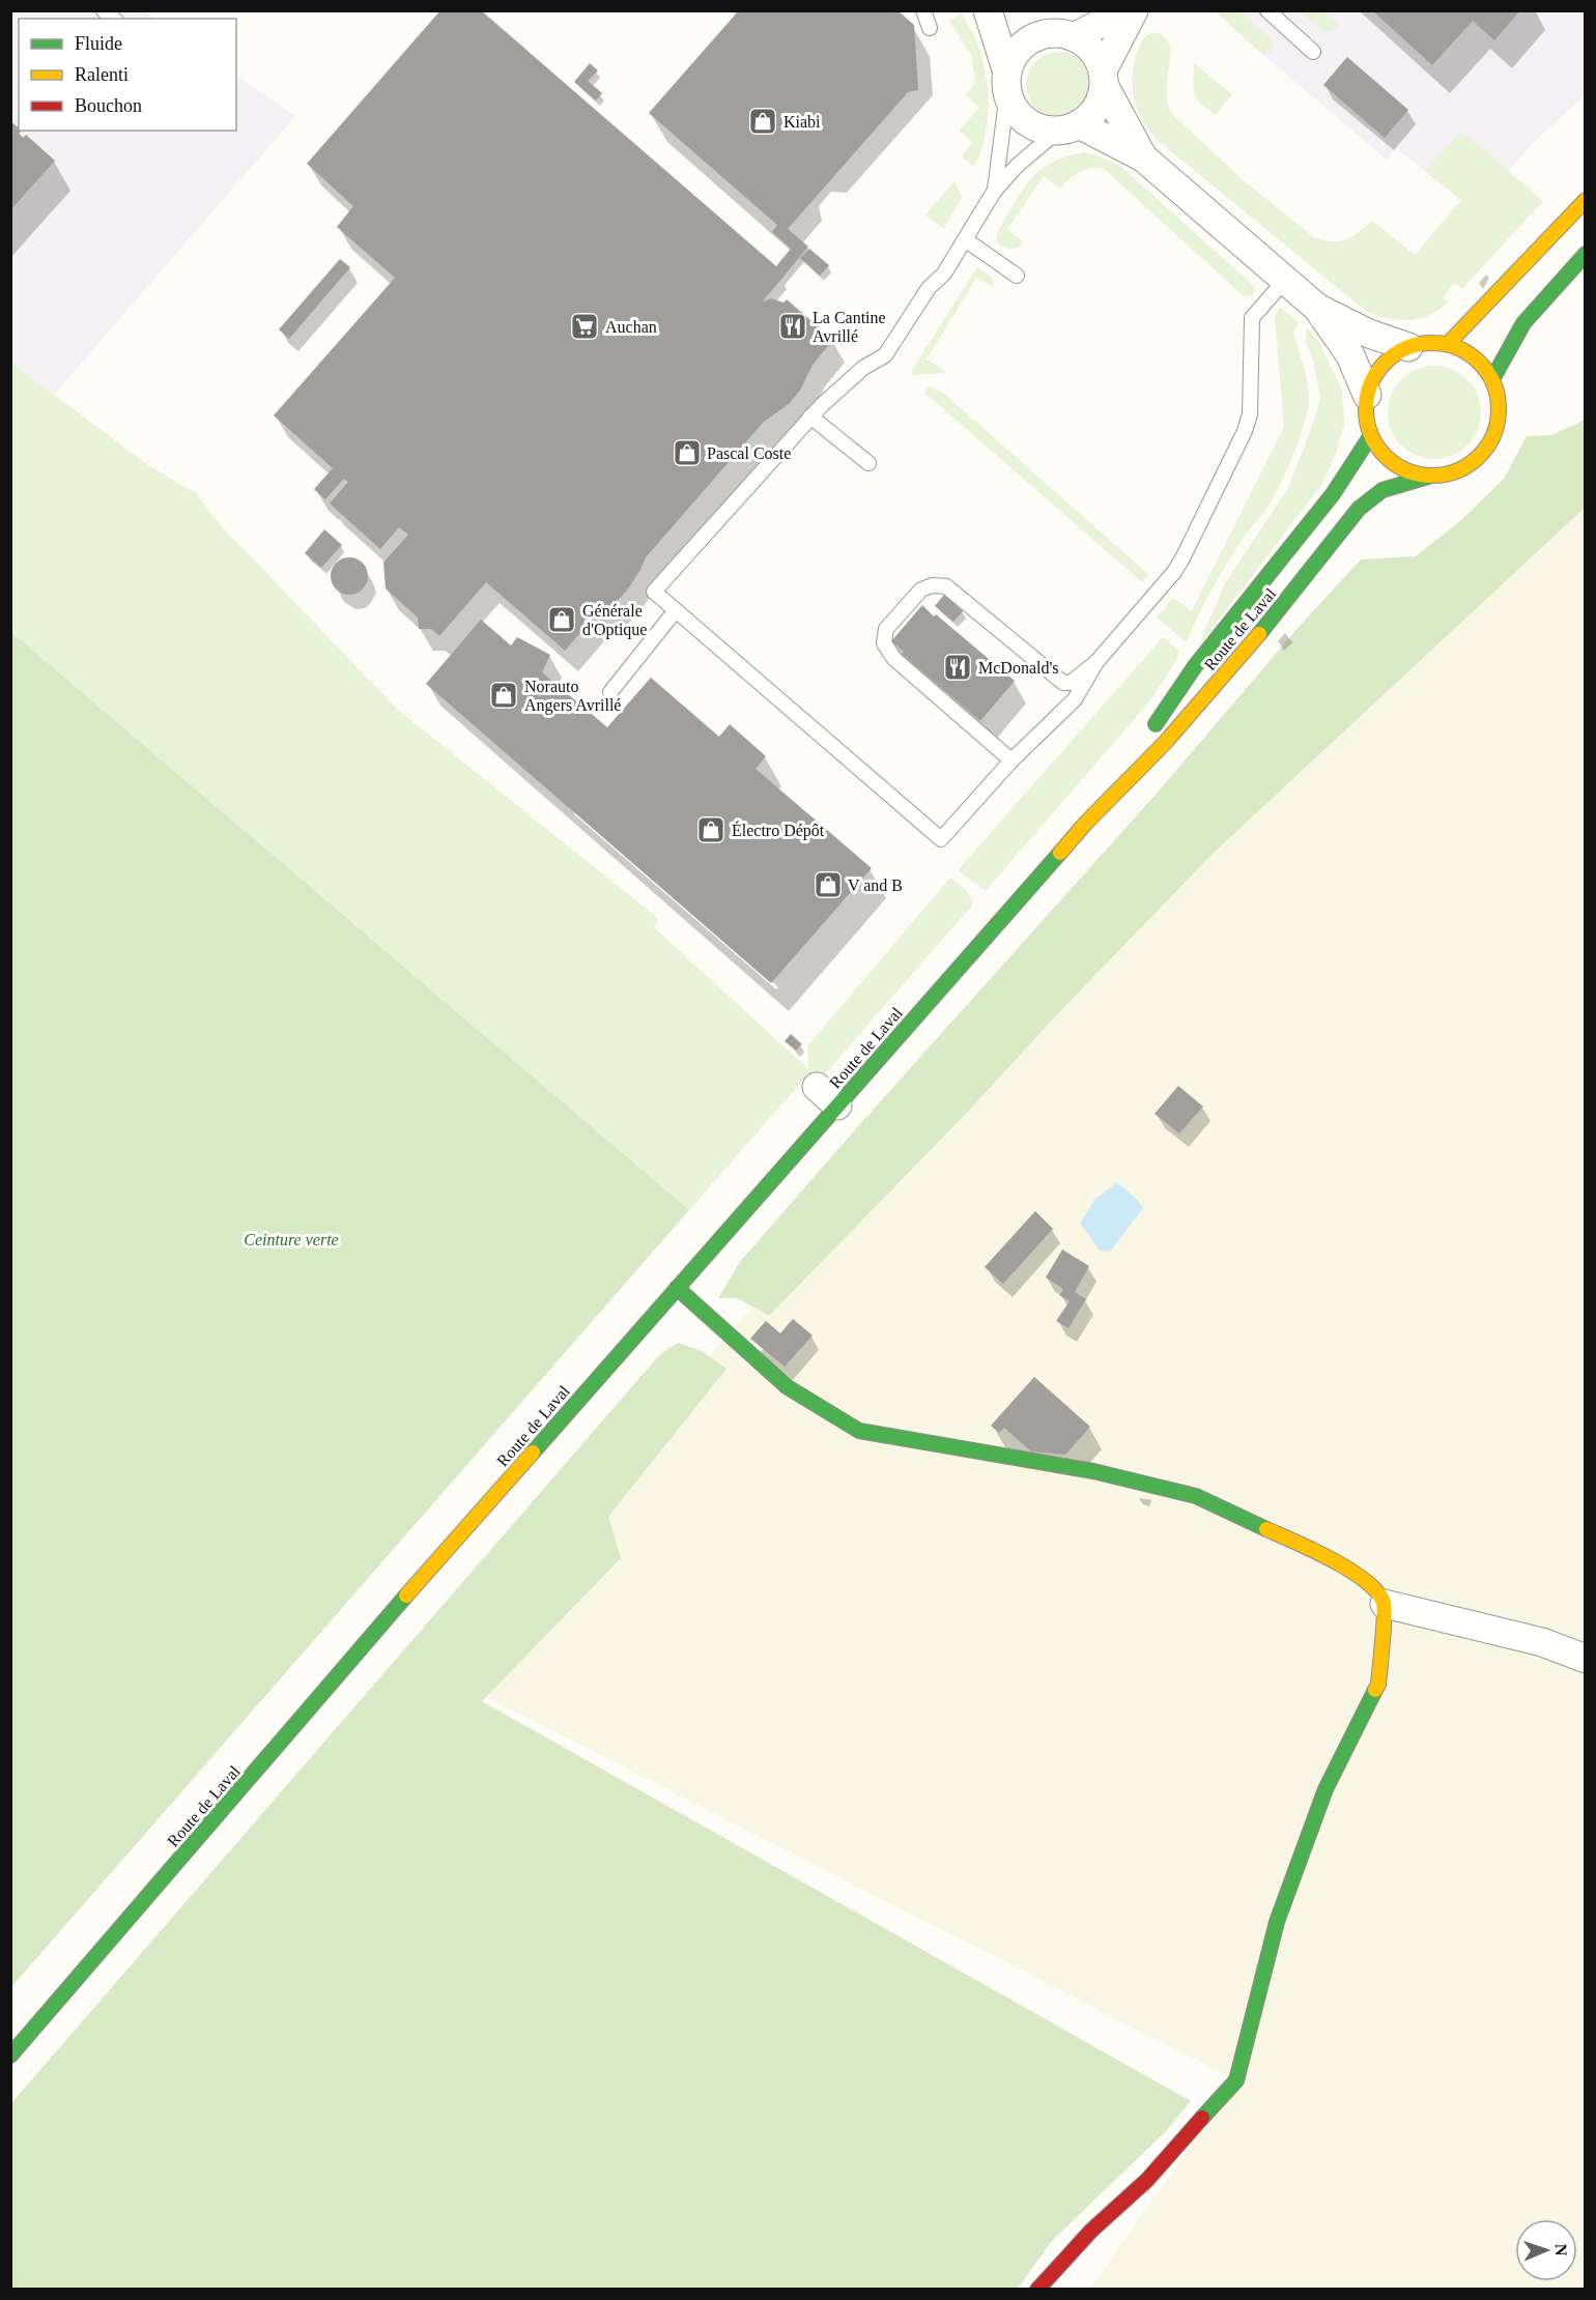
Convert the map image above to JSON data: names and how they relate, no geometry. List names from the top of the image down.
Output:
{
  "streets": {
    "main road": ["Route de Laval"]
  },
  "parks": ["Ceinture verte"],
  "places": {
    "shop": [
      "Kiabi",
      "Pascal Coste",
      "Générale d'Optique",
      "Norauto Angers Avrillé",
      "Électro Dépôt",
      "V and B"
    ],
    "supermarket": ["Auchan"],
    "restaurant": ["La Cantine Avrillé", "McDonald's"]
  },
  "legend": ["Fluide", "Ralenti", "Bouchon"],
  "north": "right"
}
